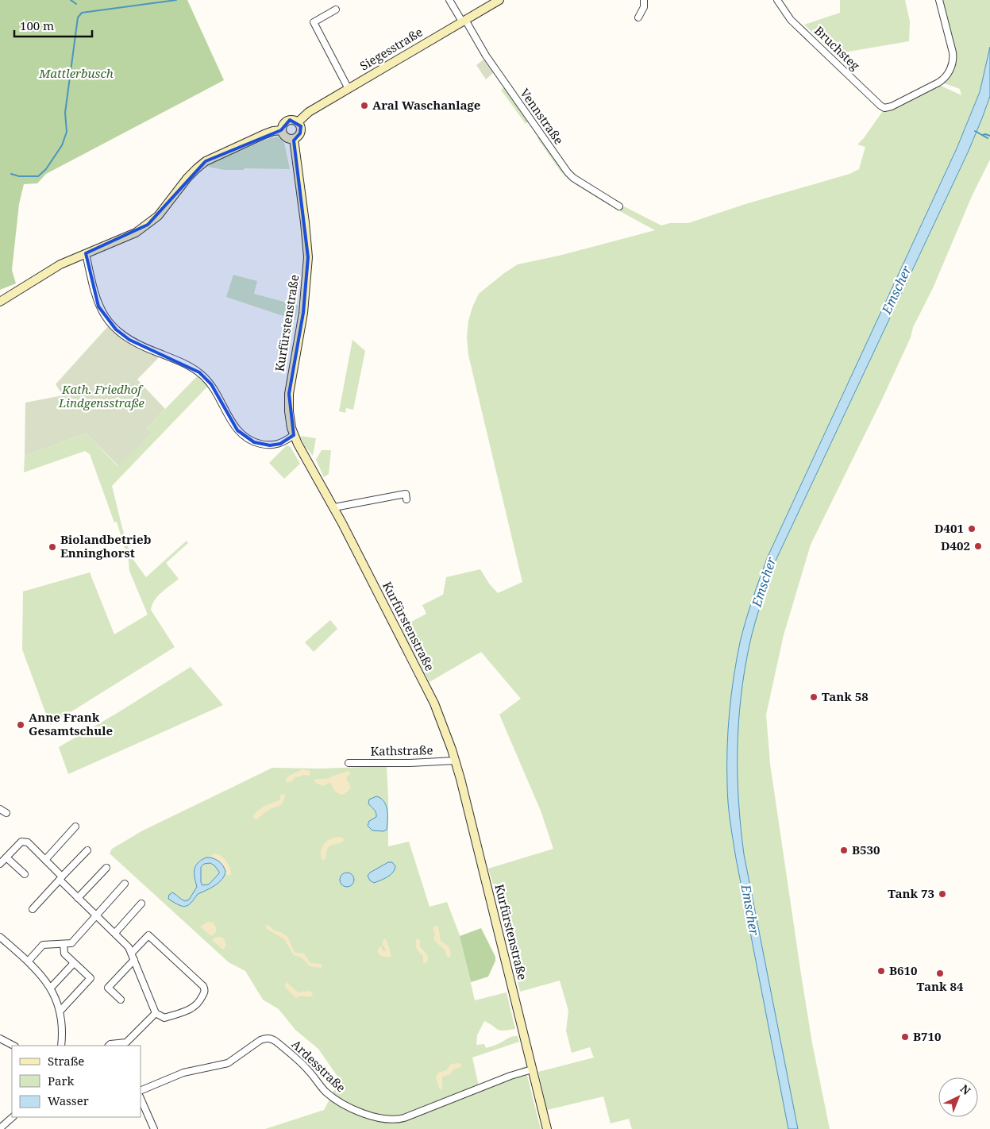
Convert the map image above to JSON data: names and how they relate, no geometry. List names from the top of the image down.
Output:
{
  "streets": {
    "main road": ["Siegesstraße", "Kurfürstenstraße"],
    "street": [
      "Bruchsteg",
      "Vennstraße",
      "Kathstraße",
      "Ardesstraße"
    ]
  },
  "crossings": [
    ["Siegesstraße", "Vennstraße"],
    ["Siegesstraße", "Kurfürstenstraße"],
    ["Kurfürstenstraße", "Kathstraße"],
    ["Kurfürstenstraße", "Ardesstraße"]
  ],
  "water": ["Emscher"],
  "parks": ["Mattlerbusch", "Kath. Friedhof Lindgensstraße"],
  "places": [
    "Aral Waschanlage",
    "D401",
    "D402",
    "Biolandbetrieb Enninghorst",
    "Tank 58",
    "Anne Frank Gesamtschule",
    "B530",
    "Tank 73",
    "B610",
    "Tank 84",
    "B710"
  ],
  "legend": ["Straße", "Park", "Wasser"],
  "scale_bar": "100 m",
  "north": "top right"
}
